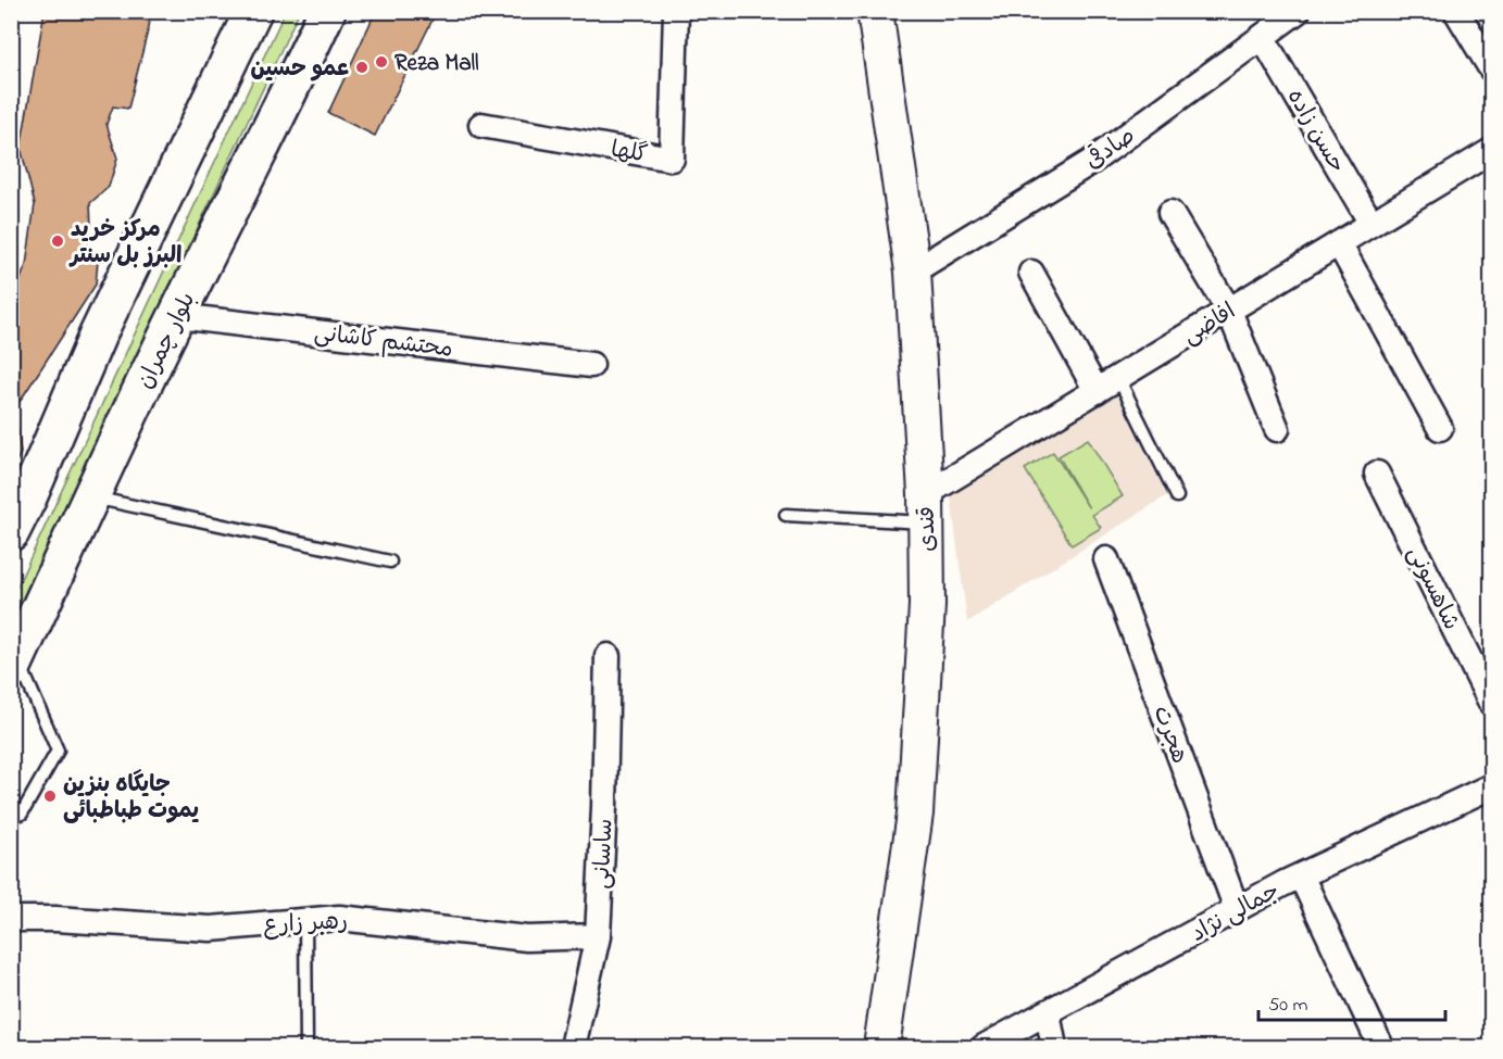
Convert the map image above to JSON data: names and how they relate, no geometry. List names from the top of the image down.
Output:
{
  "streets": {
    "main road": ["بلوار چمران"],
    "street": [
      "حسن زاده",
      "صادقی",
      "گلها",
      "افاضی",
      "محتشم کاشانی",
      "قندی",
      "شاهسونی",
      "هجرت",
      "ساسانی",
      "جمالی نژاد",
      "رهبر زارع"
    ]
  },
  "crossings": [
    ["حسن زاده", "صادقی"],
    ["حسن زاده", "افاضی"],
    ["صادقی", "قندی"],
    ["افاضی", "قندی"],
    ["بلوار چمران", "محتشم کاشانی"],
    ["هجرت", "جمالی نژاد"],
    ["ساسانی", "رهبر زارع"]
  ],
  "places": [
    "Reza Mall",
    "عمو حسین",
    "مرکز خرید البرز بل سنتر",
    "جایگاه بنزین یموت طباطبائی"
  ],
  "scale_bar": "50 m"
}
